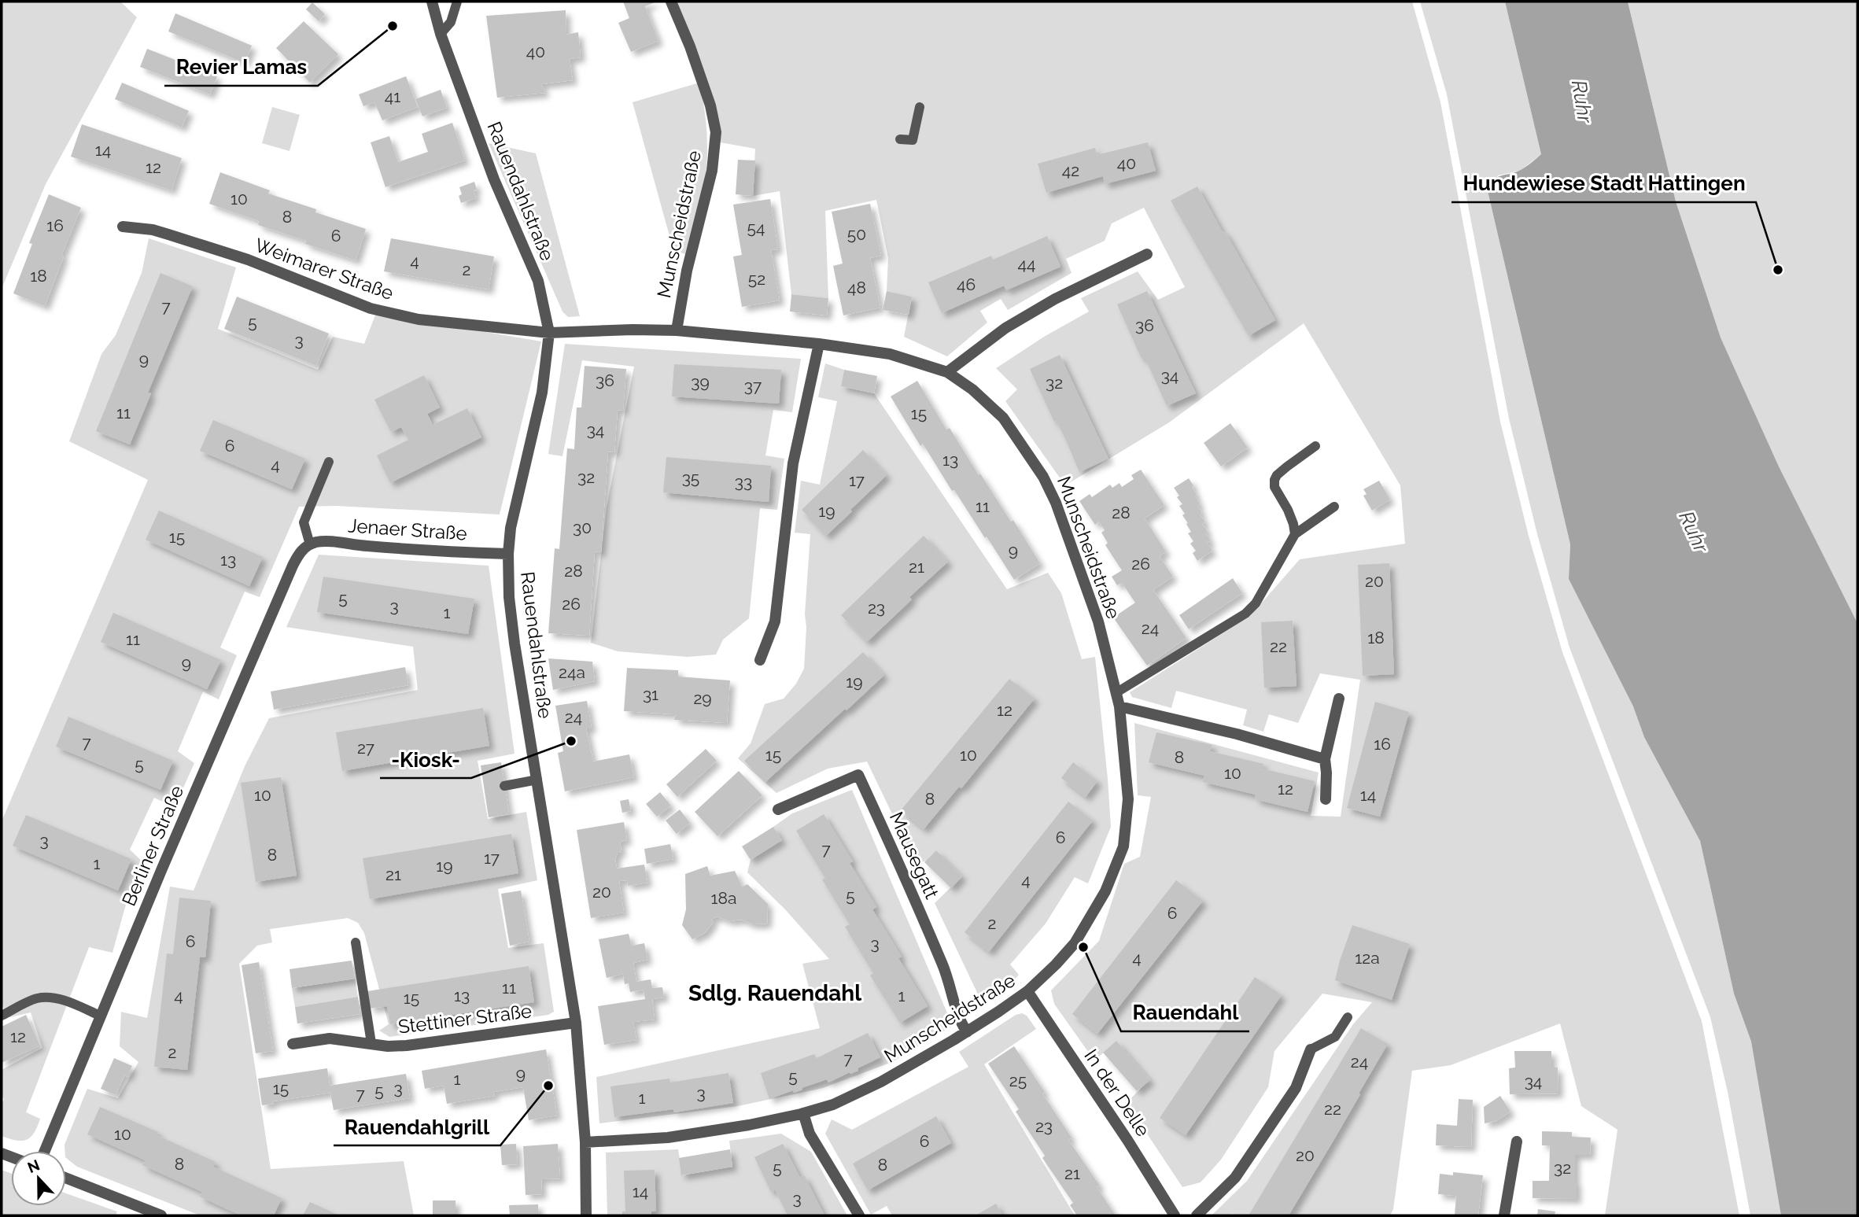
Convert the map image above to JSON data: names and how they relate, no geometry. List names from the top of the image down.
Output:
{
  "streets": {
    "street": [
      "Rauendahlstraße",
      "Munscheidstraße",
      "Weimarer Straße",
      "Jenaer Straße",
      "Berliner Straße",
      "Mausegatt",
      "Stettiner Straße",
      "In der Delle"
    ]
  },
  "crossings": [
    ["Rauendahlstraße", "Munscheidstraße"],
    ["Rauendahlstraße", "Weimarer Straße"],
    ["Rauendahlstraße", "Jenaer Straße"],
    ["Rauendahlstraße", "Stettiner Straße"],
    ["Munscheidstraße", "Weimarer Straße"],
    ["Munscheidstraße", "Mausegatt"],
    ["Munscheidstraße", "In der Delle"],
    ["Jenaer Straße", "Berliner Straße"]
  ],
  "districts": ["Sdlg. Rauendahl"],
  "water": ["Ruhr"],
  "places": [
    "Revier Lamas",
    "Hundewiese Stadt Hattingen",
    "-Kiosk-",
    "Rauendahl",
    "Rauendahlgrill"
  ],
  "house_numbers": [
    "40",
    "41",
    "14",
    "40",
    "12",
    "42",
    "10",
    "8",
    "16",
    "54",
    "50",
    "6",
    "4",
    "44",
    "2",
    "18",
    "52",
    "46",
    "48",
    "7",
    "5",
    "36",
    "3",
    "9",
    "34",
    "36",
    "39",
    "32",
    "37",
    "11",
    "15",
    "34",
    "6",
    "13",
    "4",
    "32",
    "35",
    "17",
    "33",
    "11",
    "19",
    "28",
    "30",
    "15",
    "9",
    "13",
    "26",
    "21",
    "28",
    "20",
    "5",
    "26",
    "3",
    "23",
    "1",
    "24",
    "18",
    "11",
    "22",
    "9",
    "24a",
    "19",
    "31",
    "29",
    "12",
    "24",
    "7",
    "16",
    "27",
    "15",
    "10",
    "8",
    "5",
    "10",
    "12",
    "10",
    "14",
    "8",
    "6",
    "3",
    "7",
    "8",
    "17",
    "1",
    "19",
    "21",
    "4",
    "20",
    "5",
    "18a",
    "6",
    "2",
    "6",
    "3",
    "4",
    "12a",
    "11",
    "4",
    "13",
    "1",
    "15",
    "12",
    "2",
    "7",
    "24",
    "9",
    "5",
    "1",
    "25",
    "34",
    "15",
    "3",
    "5",
    "3",
    "7",
    "1",
    "22",
    "23",
    "10",
    "6",
    "20",
    "8",
    "8",
    "5",
    "32",
    "21",
    "14",
    "3"
  ],
  "north": "top"
}
